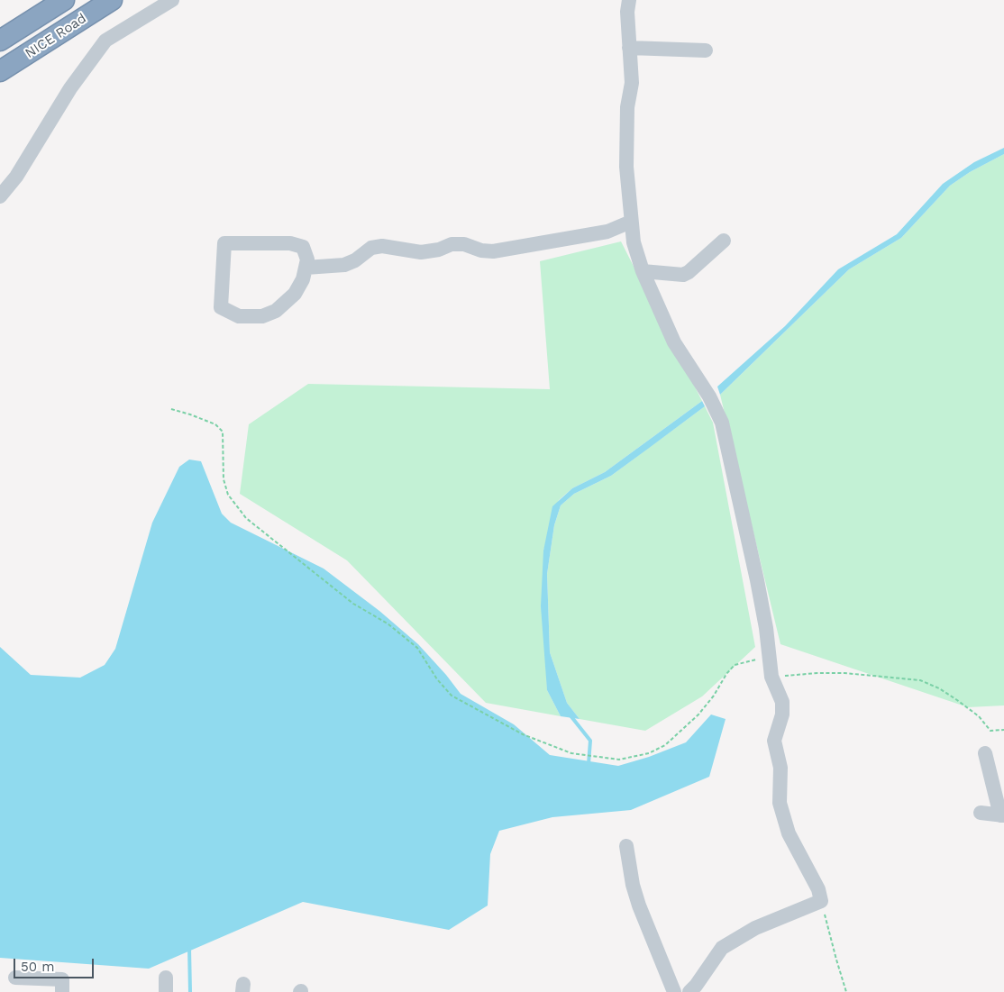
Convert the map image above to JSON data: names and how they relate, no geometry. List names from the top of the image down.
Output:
{
  "streets": {
    "highway": ["NICE Road"]
  },
  "scale_bar": "50 m"
}
